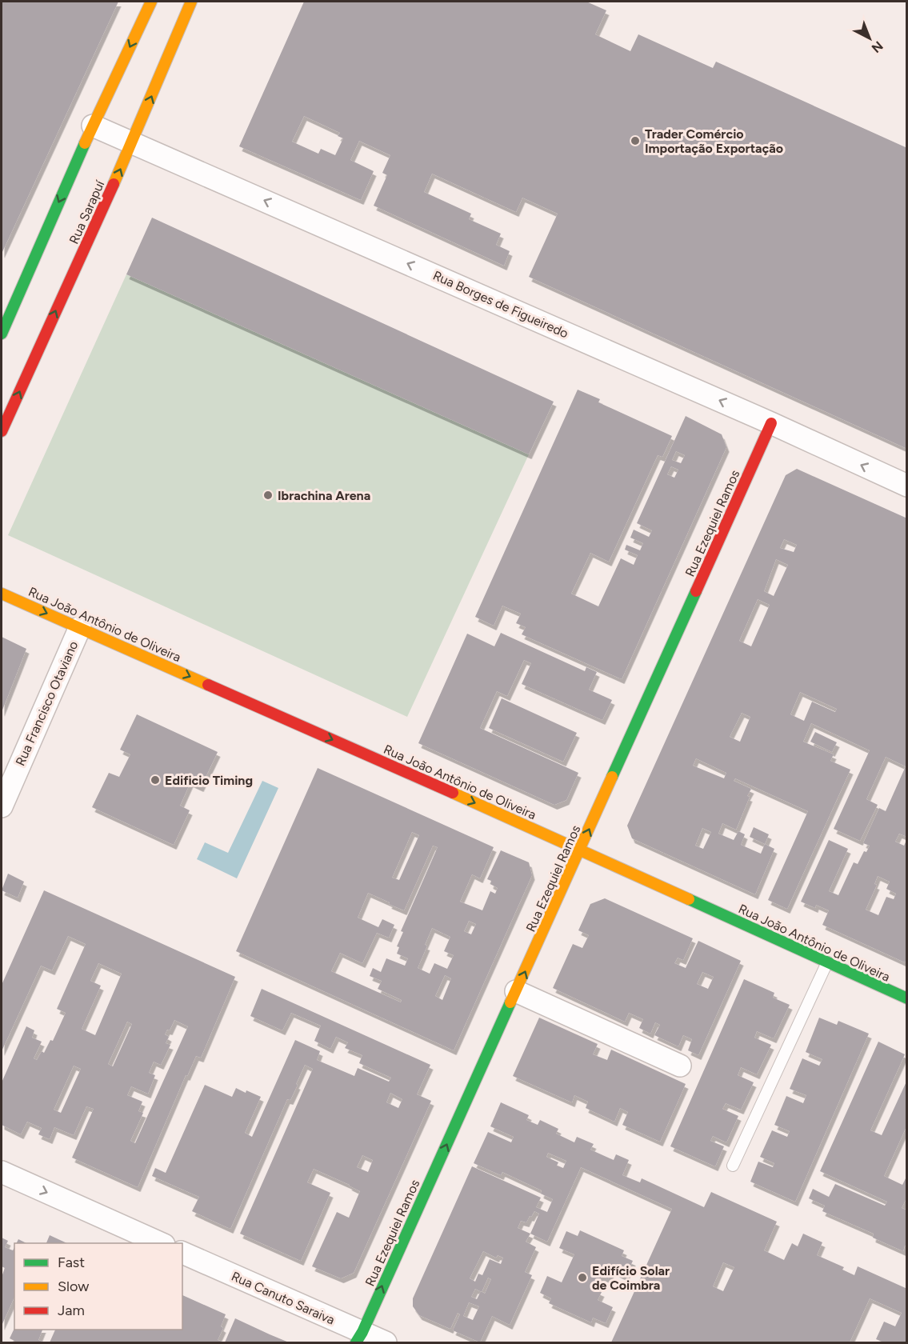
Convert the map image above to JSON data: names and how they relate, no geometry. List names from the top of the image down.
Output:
{
  "streets": {
    "street": [
      "Rua Sarapuí",
      "Rua Borges de Figueiredo",
      "Rua Ezequiel Ramos",
      "Rua João Antônio de Oliveira",
      "Rua Francisco Otaviano",
      "Rua Canuto Saraiva"
    ]
  },
  "crossings": [
    ["Rua Sarapuí", "Rua Borges de Figueiredo"],
    ["Rua Borges de Figueiredo", "Rua Ezequiel Ramos"],
    ["Rua Ezequiel Ramos", "Rua João Antônio de Oliveira"],
    ["Rua Ezequiel Ramos", "Rua Canuto Saraiva"],
    ["Rua João Antônio de Oliveira", "Rua Francisco Otaviano"]
  ],
  "one_way": ["Rua Borges de Figueiredo", "Rua Ezequiel Ramos", "Rua João Antônio de Oliveira"],
  "places": [
    "Trader Comércio Importação Exportação",
    "Ibrachina Arena",
    "Edificio Timing",
    "Edifício Solar de Coimbra"
  ],
  "legend": ["Fast", "Slow", "Jam"],
  "north": "bottom right"
}
